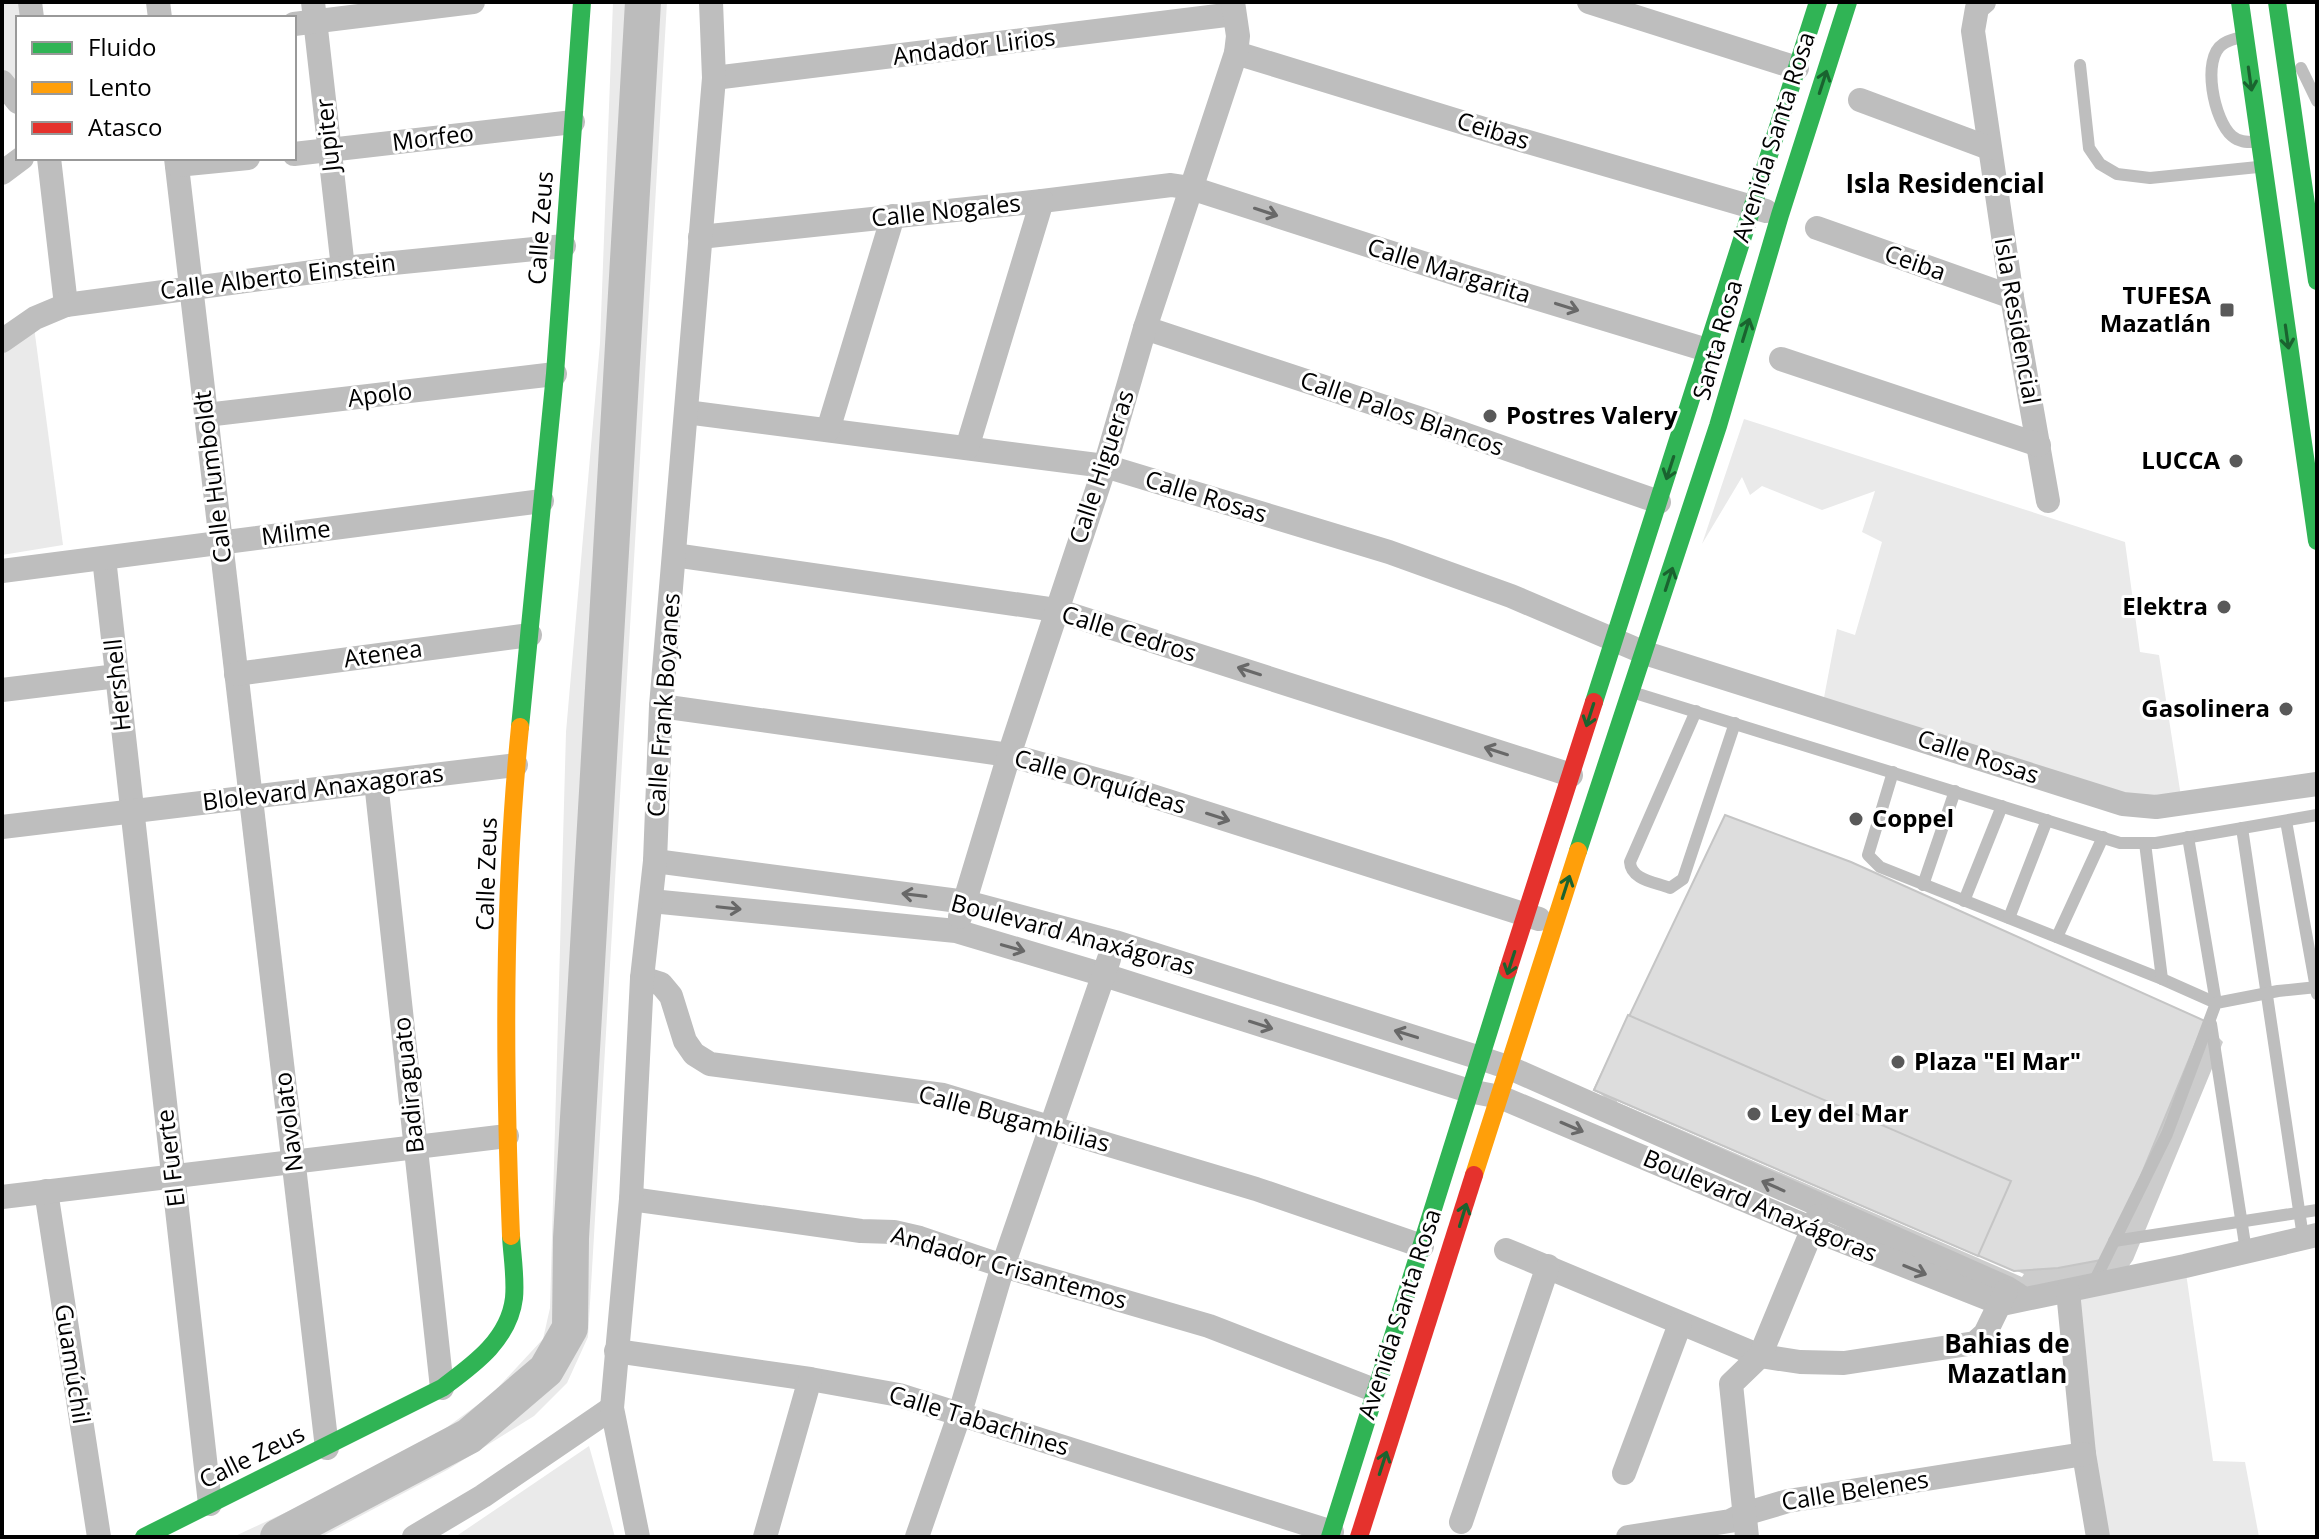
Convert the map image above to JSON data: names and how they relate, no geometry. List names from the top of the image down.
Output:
{
  "streets": {
    "main road": ["Avenida Santa Rosa", "Calle Zeus", "Santa Rosa"],
    "street": [
      "Andador Lirios",
      "Ceibas",
      "Jupiter",
      "Morfeo",
      "Calle Nogales",
      "Ceiba",
      "Calle Margarita",
      "Calle Alberto Einstein",
      "Isla Residencial",
      "Apolo",
      "Calle Palos Blancos",
      "Calle Higueras",
      "Calle Humboldt",
      "Calle Rosas",
      "Milme",
      "Calle Cedros",
      "Atenea",
      "Hershell",
      "Calle Frank Boyanes",
      "Calle Orquídeas",
      "Blolevard Anaxagoras",
      "Boulevard Anaxágoras",
      "Badiraguato",
      "Calle Bugambilias",
      "Navolato",
      "El Fuerte",
      "Andador Crisantemos",
      "Guamúchil",
      "Calle Tabachines",
      "Calle Belenes"
    ]
  },
  "crossings": [
    ["Andador Lirios", "Calle Higueras"],
    ["Andador Lirios", "Calle Frank Boyanes"],
    ["Ceibas", "Avenida Santa Rosa"],
    ["Ceibas", "Santa Rosa"],
    ["Ceibas", "Calle Higueras"],
    ["Jupiter", "Morfeo"],
    ["Jupiter", "Calle Alberto Einstein"],
    ["Avenida Santa Rosa", "Calle Margarita"],
    ["Avenida Santa Rosa", "Santa Rosa"],
    ["Avenida Santa Rosa", "Calle Palos Blancos"],
    ["Avenida Santa Rosa", "Calle Rosas"],
    ["Avenida Santa Rosa", "Calle Cedros"],
    ["Avenida Santa Rosa", "Calle Orquídeas"],
    ["Avenida Santa Rosa", "Boulevard Anaxágoras"],
    ["Avenida Santa Rosa", "Calle Bugambilias"],
    ["Avenida Santa Rosa", "Andador Crisantemos"],
    ["Avenida Santa Rosa", "Calle Tabachines"],
    ["Morfeo", "Calle Zeus"],
    ["Calle Nogales", "Calle Margarita"],
    ["Calle Nogales", "Calle Higueras"],
    ["Calle Nogales", "Calle Frank Boyanes"],
    ["Calle Zeus", "Calle Alberto Einstein"],
    ["Calle Zeus", "Apolo"],
    ["Calle Zeus", "Milme"],
    ["Calle Zeus", "Atenea"],
    ["Calle Zeus", "Blolevard Anaxagoras"],
    ["Calle Zeus", "Badiraguato"],
    ["Calle Zeus", "Navolato"],
    ["Calle Zeus", "El Fuerte"],
    ["Ceiba", "Isla Residencial"],
    ["Calle Margarita", "Calle Higueras"],
    ["Calle Alberto Einstein", "Calle Humboldt"],
    ["Santa Rosa", "Calle Rosas"],
    ["Apolo", "Calle Humboldt"],
    ["Calle Palos Blancos", "Calle Higueras"],
    ["Calle Higueras", "Calle Rosas"],
    ["Calle Higueras", "Calle Cedros"],
    ["Calle Higueras", "Calle Orquídeas"],
    ["Calle Higueras", "Boulevard Anaxágoras"],
    ["Calle Humboldt", "Milme"],
    ["Calle Humboldt", "Atenea"],
    ["Calle Humboldt", "Blolevard Anaxagoras"],
    ["Calle Humboldt", "Navolato"],
    ["Calle Rosas", "Calle Frank Boyanes"],
    ["Milme", "Hershell"],
    ["Calle Cedros", "Calle Frank Boyanes"],
    ["Hershell", "Blolevard Anaxagoras"],
    ["Hershell", "El Fuerte"],
    ["Calle Frank Boyanes", "Calle Orquídeas"],
    ["Calle Frank Boyanes", "Boulevard Anaxágoras"],
    ["Calle Frank Boyanes", "Calle Bugambilias"],
    ["Calle Frank Boyanes", "Andador Crisantemos"],
    ["Calle Frank Boyanes", "Calle Tabachines"],
    ["Blolevard Anaxagoras", "Badiraguato"],
    ["Blolevard Anaxagoras", "Navolato"],
    ["Blolevard Anaxagoras", "El Fuerte"]
  ],
  "one_way": [
    "Calle Margarita",
    "Santa Rosa",
    "Calle Cedros",
    "Calle Orquídeas"
  ],
  "districts": ["Isla Residencial", "Bahias de Mazatlan"],
  "places": {
    "transit": ["TUFESA Mazatlán"],
    "other": [
      "Postres Valery",
      "LUCCA",
      "Elektra",
      "Gasolinera",
      "Coppel",
      "Plaza \"El Mar\"",
      "Ley del Mar"
    ]
  },
  "legend": ["Fluido", "Lento", "Atasco"]
}
